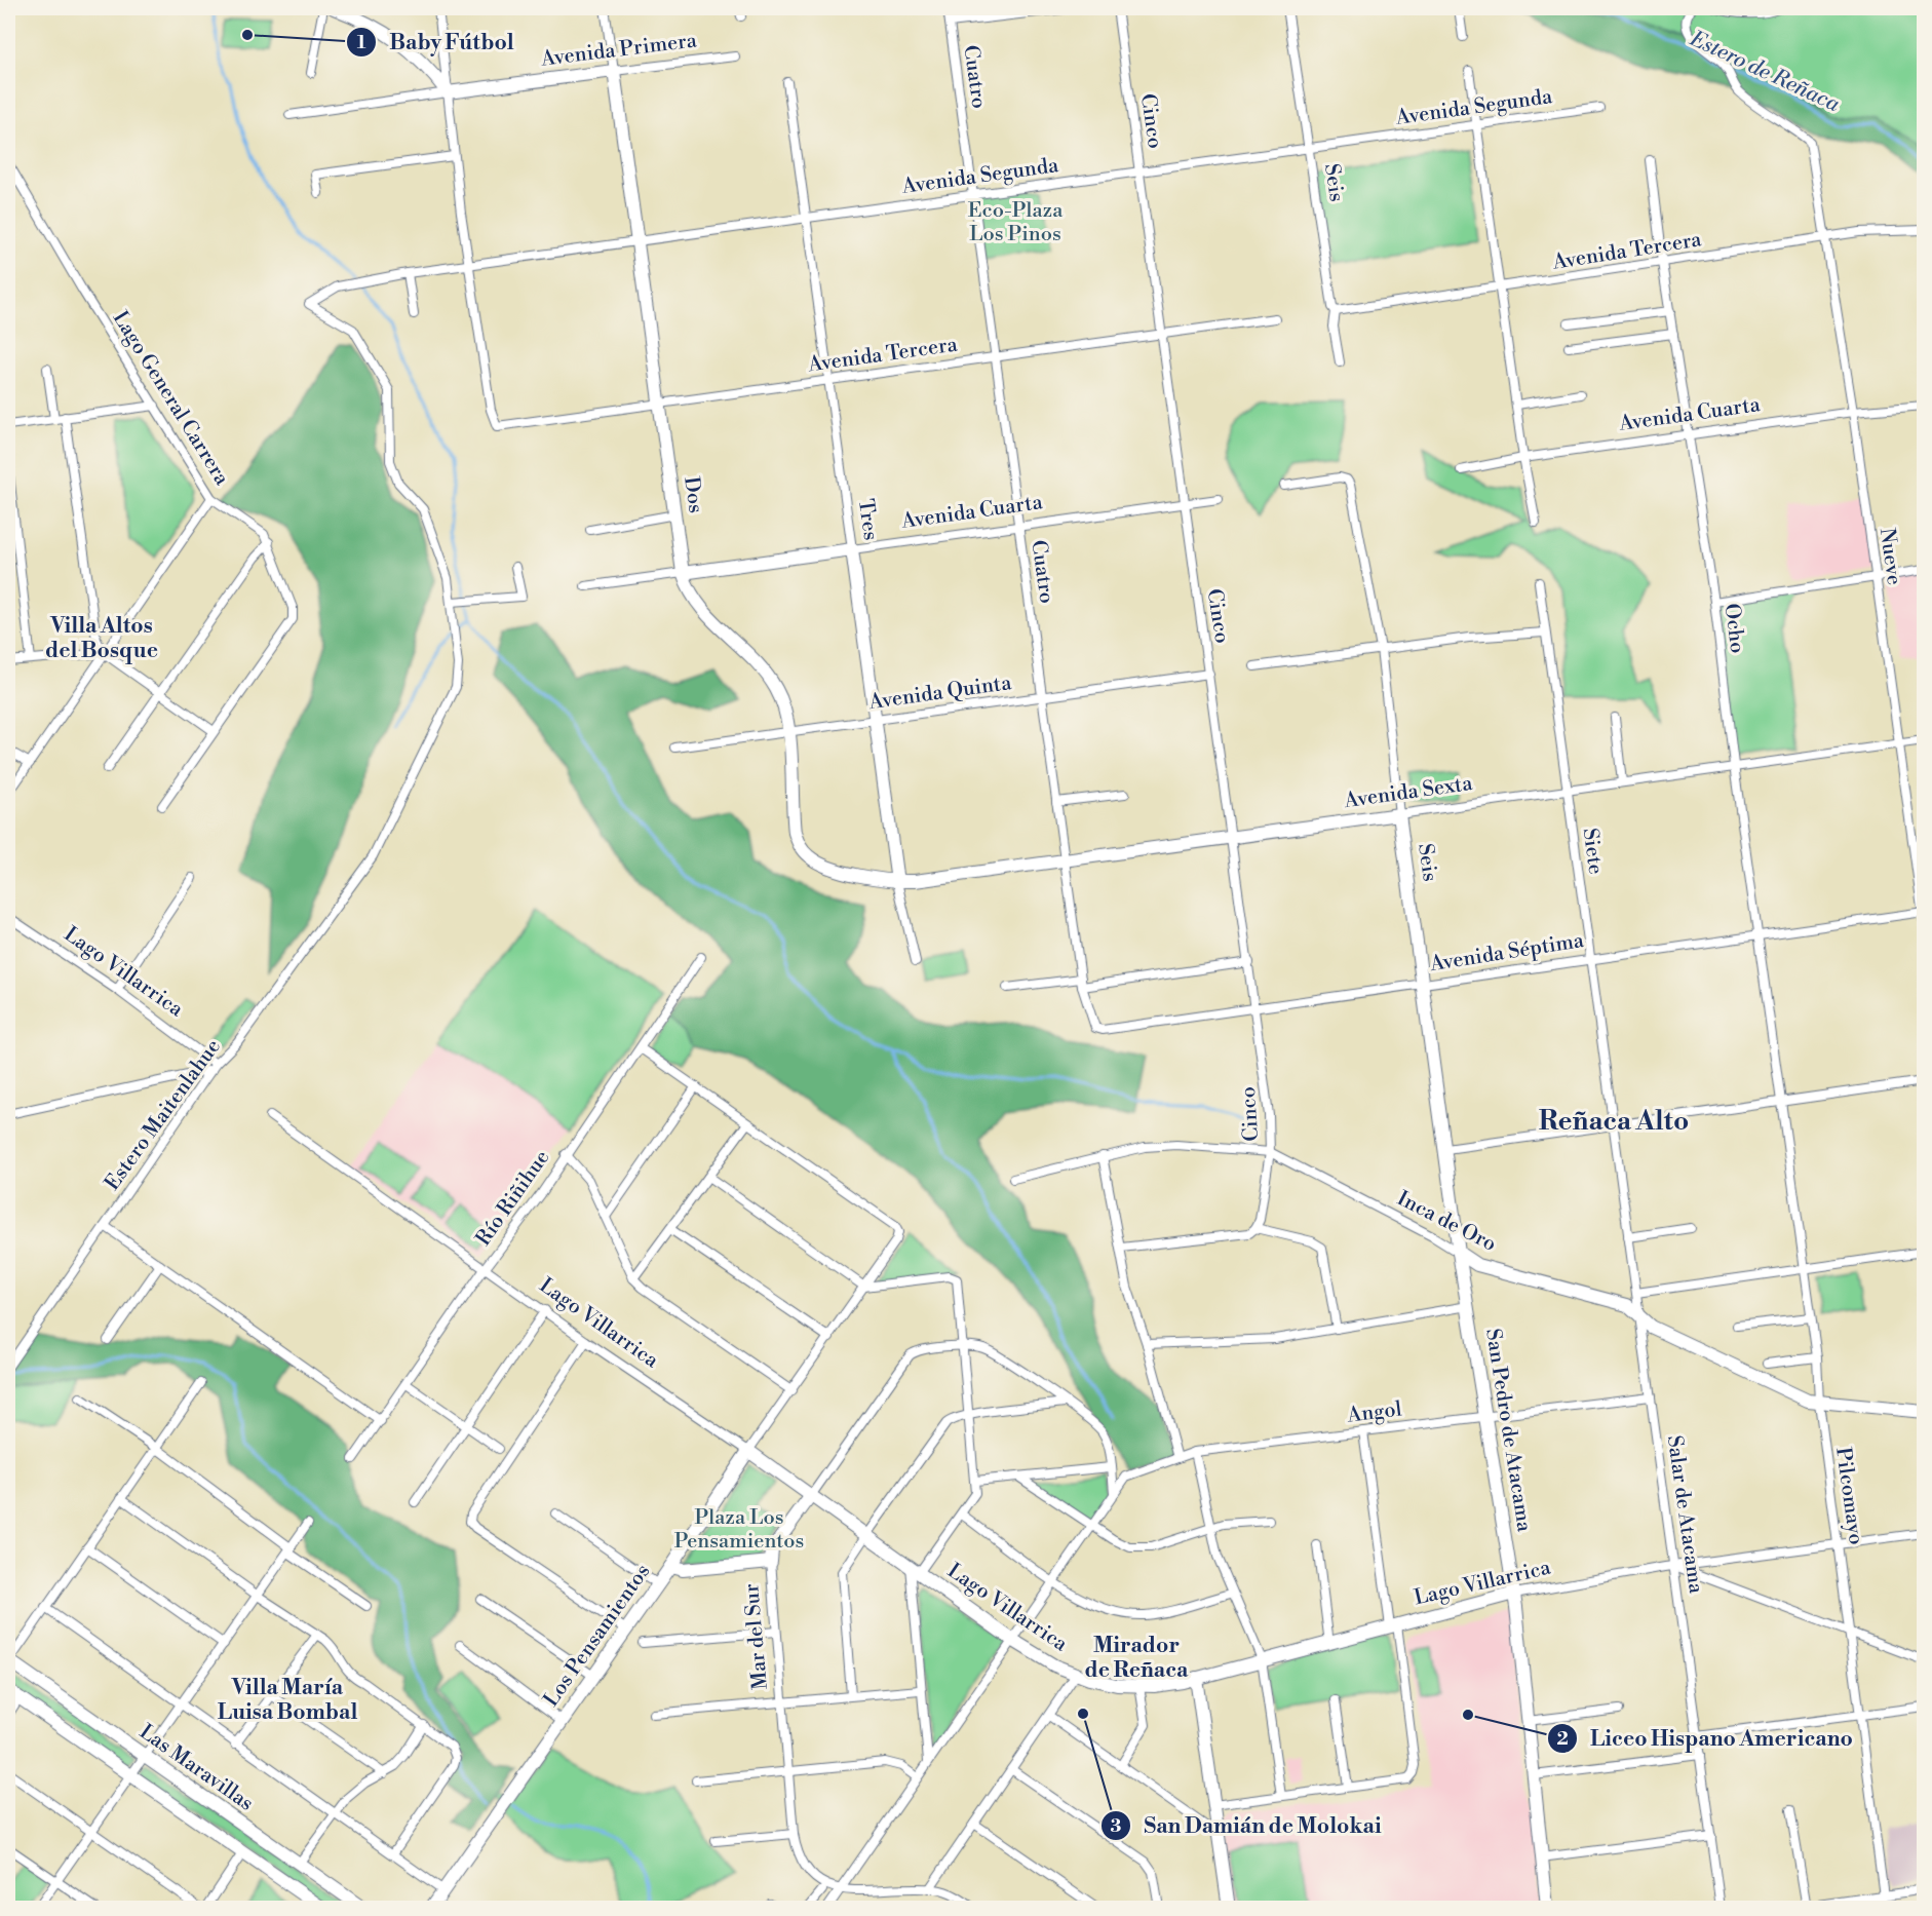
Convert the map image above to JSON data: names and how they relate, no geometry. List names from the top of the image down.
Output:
{
  "streets": {
    "street": [
      "Avenida Primera",
      "Cuatro",
      "Avenida Segunda",
      "Cinco",
      "Seis",
      "Avenida Tercera",
      "Lago General Carrera",
      "Avenida Cuarta",
      "Dos",
      "Tres",
      "Nueve",
      "Ocho",
      "Avenida Quinta",
      "Avenida Sexta",
      "Siete",
      "Avenida Séptima",
      "Lago Villarrica",
      "Estero Maitenlahue",
      "Río Riñihue",
      "Inca de Oro",
      "Angol",
      "San Pedro de Atacama",
      "Pilcomayo",
      "Salar de Atacama",
      "Los Pensamientos",
      "Mar del Sur",
      "Las Maravillas"
    ]
  },
  "crossings": [
    ["Avenida Primera", "Dos"],
    ["Cuatro", "Avenida Segunda"],
    ["Cuatro", "Avenida Tercera"],
    ["Cuatro", "Avenida Cuarta"],
    ["Cuatro", "Avenida Quinta"],
    ["Cuatro", "Avenida Sexta"],
    ["Cuatro", "Avenida Séptima"],
    ["Avenida Segunda", "Cinco"],
    ["Avenida Segunda", "Seis"],
    ["Avenida Segunda", "Avenida Tercera"],
    ["Avenida Segunda", "Dos"],
    ["Avenida Segunda", "Tres"],
    ["Avenida Segunda", "Estero Maitenlahue"],
    ["Cinco", "Avenida Tercera"],
    ["Cinco", "Avenida Cuarta"],
    ["Cinco", "Avenida Quinta"],
    ["Cinco", "Avenida Sexta"],
    ["Cinco", "Avenida Séptima"],
    ["Cinco", "Inca de Oro"],
    ["Seis", "Avenida Tercera"],
    ["Seis", "Avenida Sexta"],
    ["Seis", "Avenida Séptima"],
    ["Seis", "Inca de Oro"],
    ["Seis", "San Pedro de Atacama"],
    ["Avenida Tercera", "Dos"],
    ["Avenida Tercera", "Tres"],
    ["Avenida Tercera", "Nueve"],
    ["Avenida Tercera", "Ocho"],
    ["Avenida Cuarta", "Dos"],
    ["Avenida Cuarta", "Tres"],
    ["Avenida Cuarta", "Nueve"],
    ["Avenida Cuarta", "Ocho"],
    ["Dos", "Tres"],
    ["Dos", "Avenida Quinta"],
    ["Dos", "Avenida Sexta"],
    ["Tres", "Avenida Quinta"],
    ["Tres", "Avenida Sexta"],
    ["Nueve", "Avenida Sexta"],
    ["Nueve", "Avenida Séptima"],
    ["Ocho", "Avenida Sexta"],
    ["Ocho", "Avenida Séptima"],
    ["Ocho", "Pilcomayo"],
    ["Avenida Sexta", "Siete"],
    ["Siete", "Avenida Séptima"],
    ["Siete", "Salar de Atacama"],
    ["Lago Villarrica", "Estero Maitenlahue"],
    ["Lago Villarrica", "Río Riñihue"],
    ["Lago Villarrica", "Angol"],
    ["Lago Villarrica", "San Pedro de Atacama"],
    ["Lago Villarrica", "Pilcomayo"],
    ["Lago Villarrica", "Salar de Atacama"],
    ["Lago Villarrica", "Los Pensamientos"],
    ["Lago Villarrica", "Mar del Sur"],
    ["Inca de Oro", "San Pedro de Atacama"],
    ["Inca de Oro", "Pilcomayo"],
    ["Inca de Oro", "Salar de Atacama"],
    ["Angol", "San Pedro de Atacama"],
    ["Angol", "Salar de Atacama"],
    ["Angol", "Mar del Sur"]
  ],
  "districts": [
    "Villa Altos del Bosque",
    "Reñaca Alto",
    "Mirador de Reñaca",
    "Villa María Luisa Bombal"
  ],
  "water": ["Estero de Reñaca"],
  "parks": ["Eco-Plaza Los Pinos", "Plaza Los Pensamientos"],
  "places": ["Baby Fútbol", "San Damián de Molokai", "Liceo Hispano Americano"]
}
